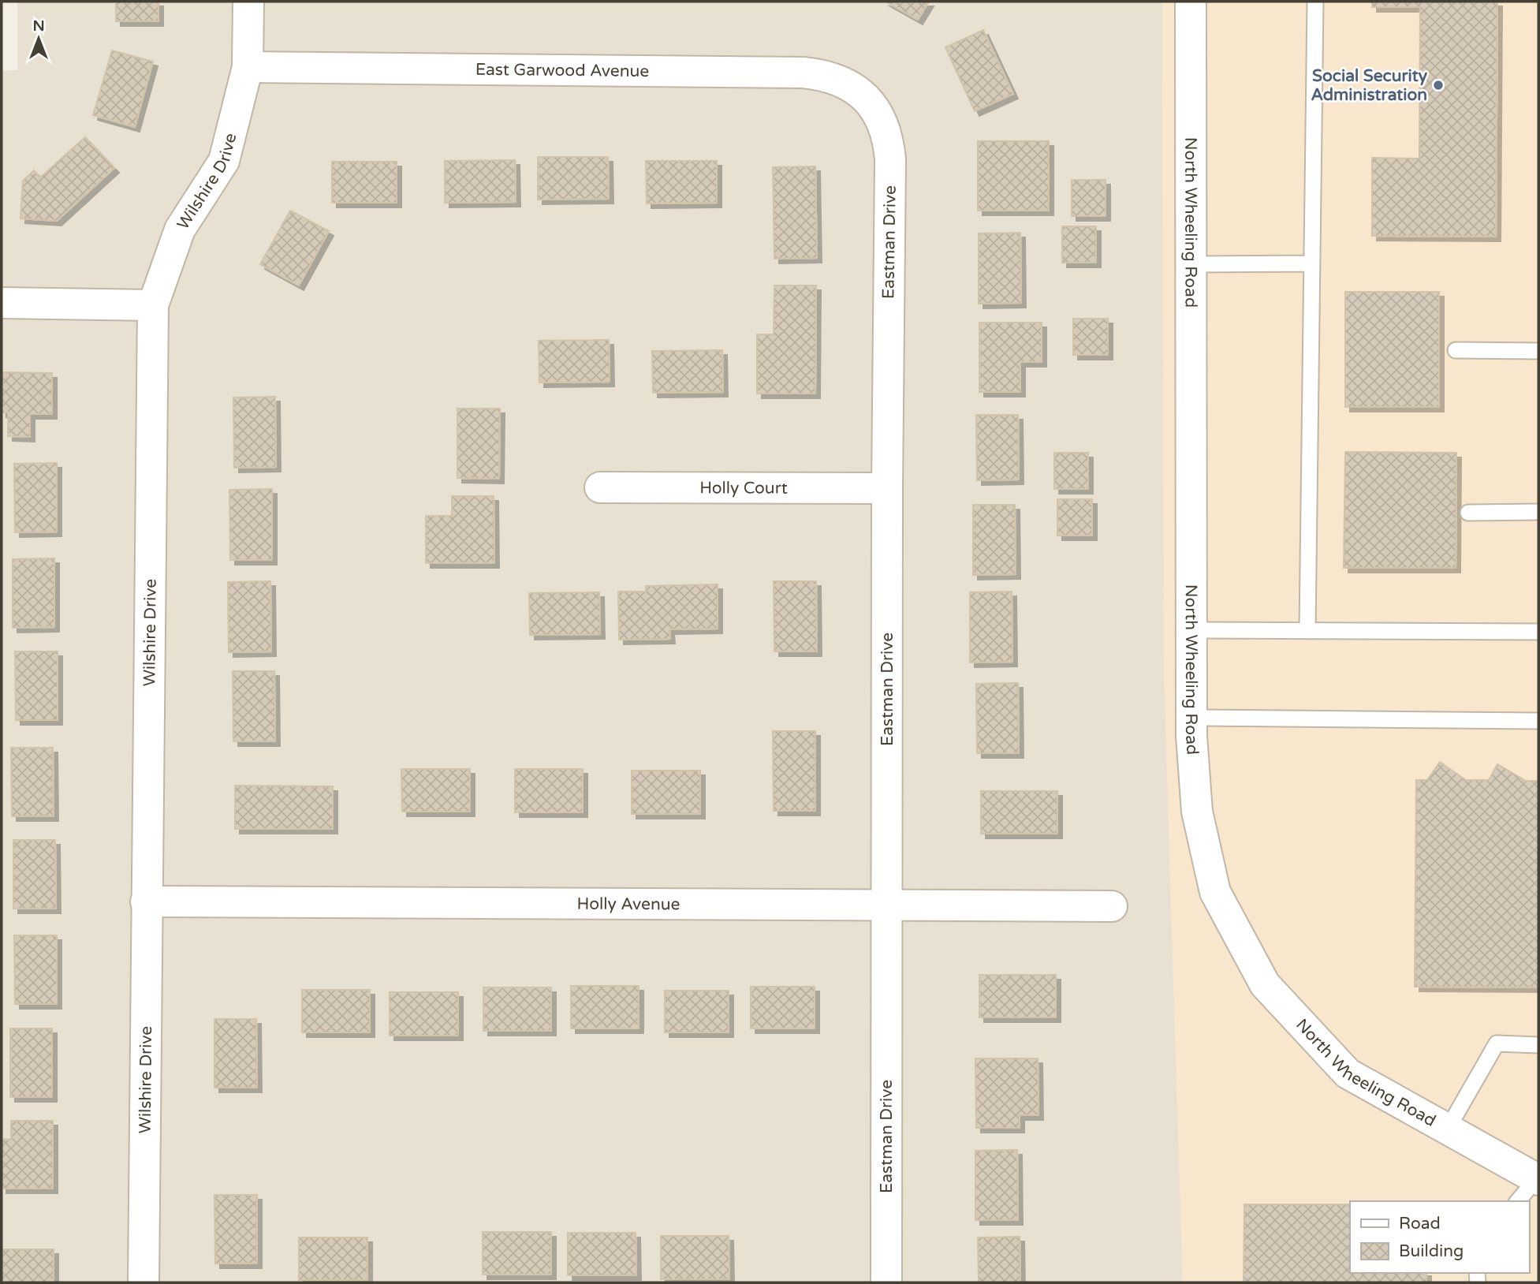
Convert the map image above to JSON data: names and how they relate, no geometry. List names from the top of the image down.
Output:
{
  "streets": {
    "street": [
      "East Garwood Avenue",
      "Wilshire Drive",
      "North Wheeling Road",
      "Eastman Drive",
      "Holly Court",
      "Holly Avenue"
    ]
  },
  "crossings": [
    ["East Garwood Avenue", "Wilshire Drive"],
    ["East Garwood Avenue", "Eastman Drive"],
    ["Wilshire Drive", "Holly Avenue"],
    ["Eastman Drive", "Holly Court"],
    ["Eastman Drive", "Holly Avenue"]
  ],
  "places": ["Social Security Administration"],
  "legend": ["Road", "Building"],
  "north": "top"
}
